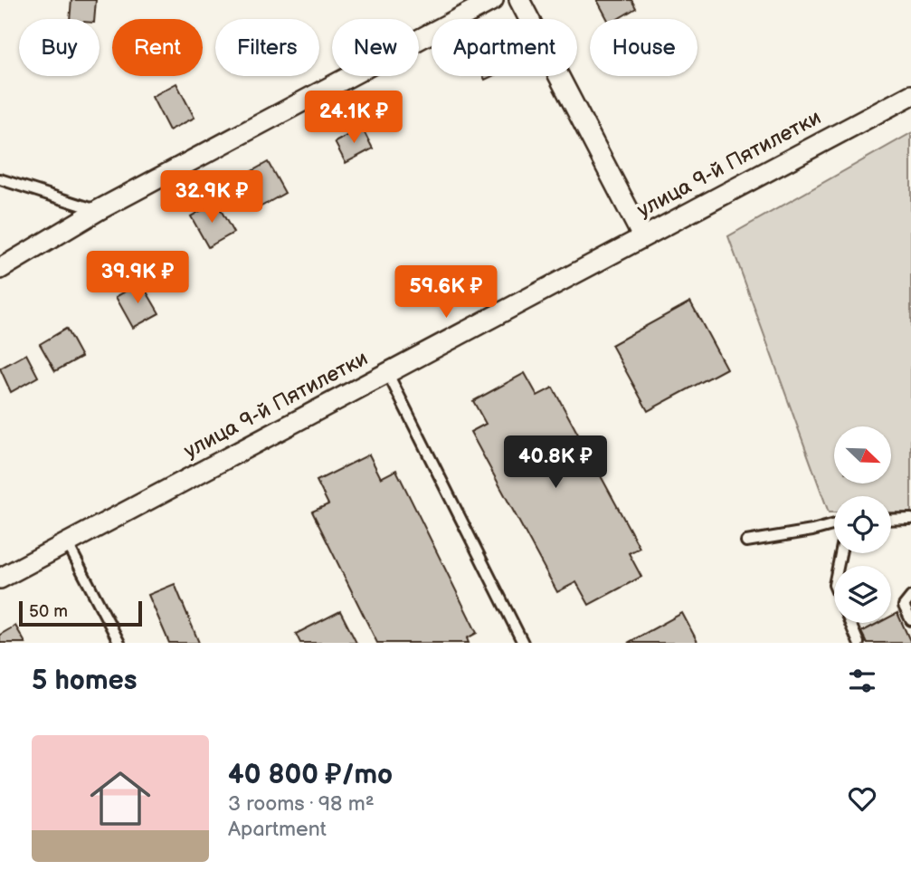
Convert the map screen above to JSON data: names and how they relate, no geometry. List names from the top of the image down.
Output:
{
  "streets": {
    "street": ["улица 9-й Пятилетки"]
  },
  "scale_bar": "50 m",
  "north": "bottom right",
  "page": {
    "chip": [
      "Buy",
      "Rent",
      "Filters",
      "New",
      "Apartment",
      "House"
    ],
    "price": [
      "24.1K ₽",
      "32.9K ₽",
      "39.9K ₽",
      "59.6K ₽",
      "40.8K ₽"
    ],
    "scale": "50 m",
    "heading": "5 homes",
    "list": [
      {
        "name": "40 800 ₽/mo",
        "note": "3 rooms · 98 m² · Apartment"
      }
    ]
  }
}
